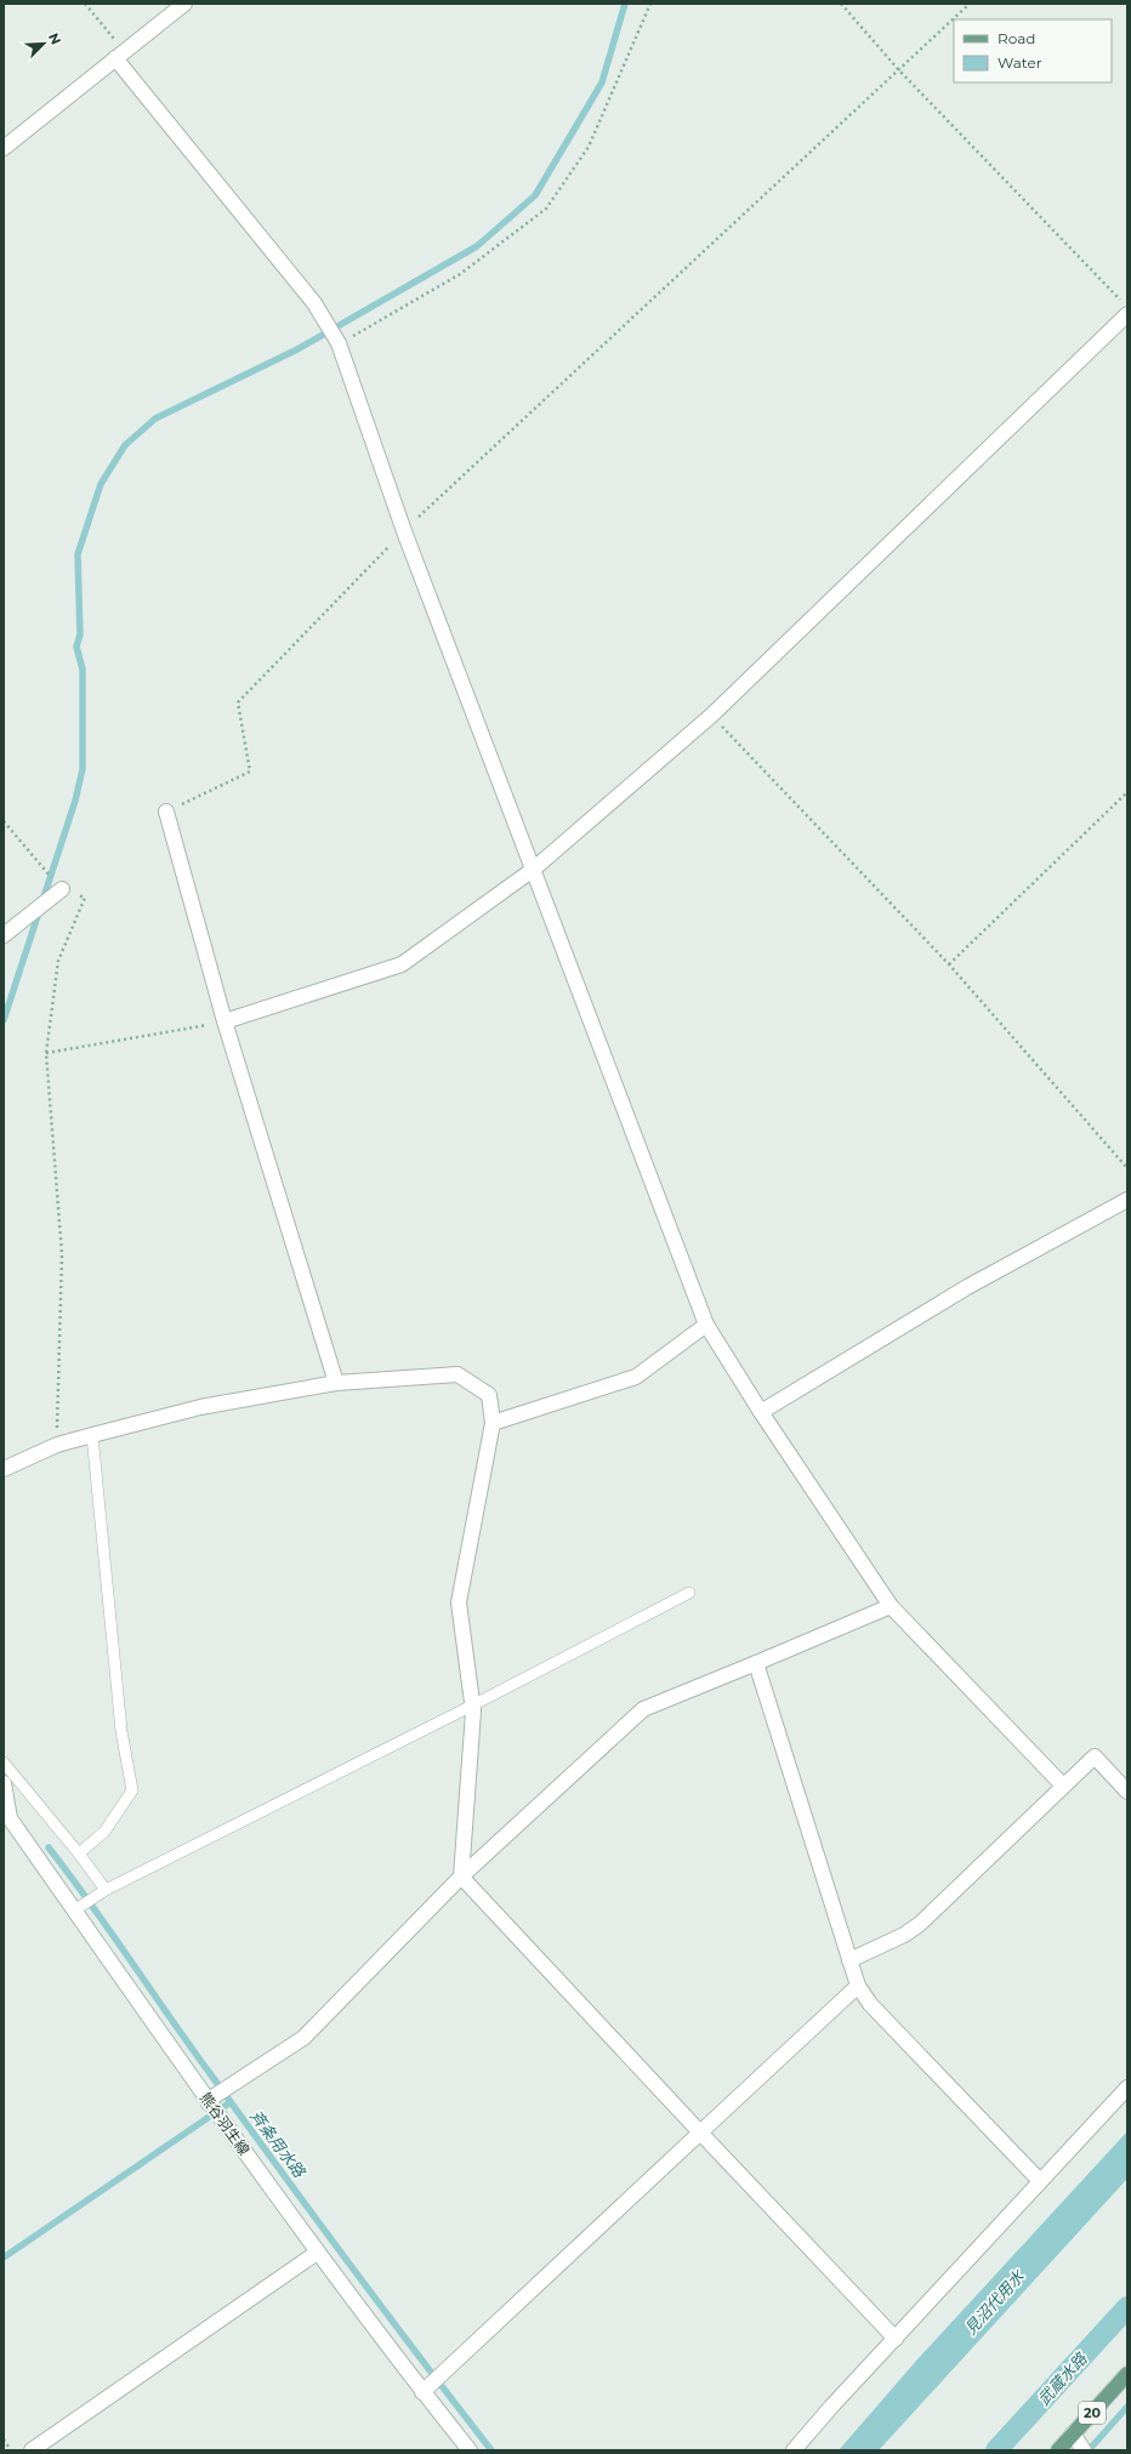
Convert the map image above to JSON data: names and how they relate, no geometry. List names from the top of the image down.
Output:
{
  "streets": {
    "main road": ["20"],
    "street": ["熊谷羽生線"]
  },
  "water": ["斉条用水路", "見沼代用水", "武蔵水路"],
  "legend": ["Road", "Water"],
  "north": "top right"
}
